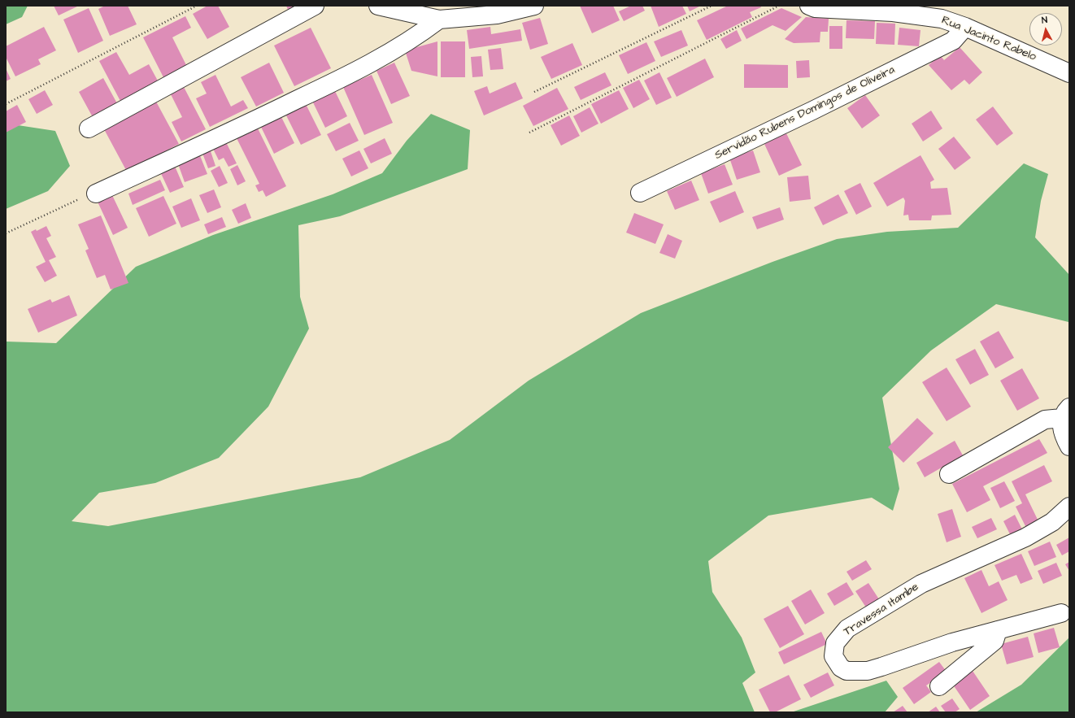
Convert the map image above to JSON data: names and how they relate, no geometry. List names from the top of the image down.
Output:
{
  "streets": {
    "street": ["Rua Jacinto Rabelo", "Servidão Rubens Domingos de Oliveira", "Travessa Itambe"]
  },
  "crossings": [
    ["Rua Jacinto Rabelo", "Servidão Rubens Domingos de Oliveira"]
  ],
  "north": "top"
}
